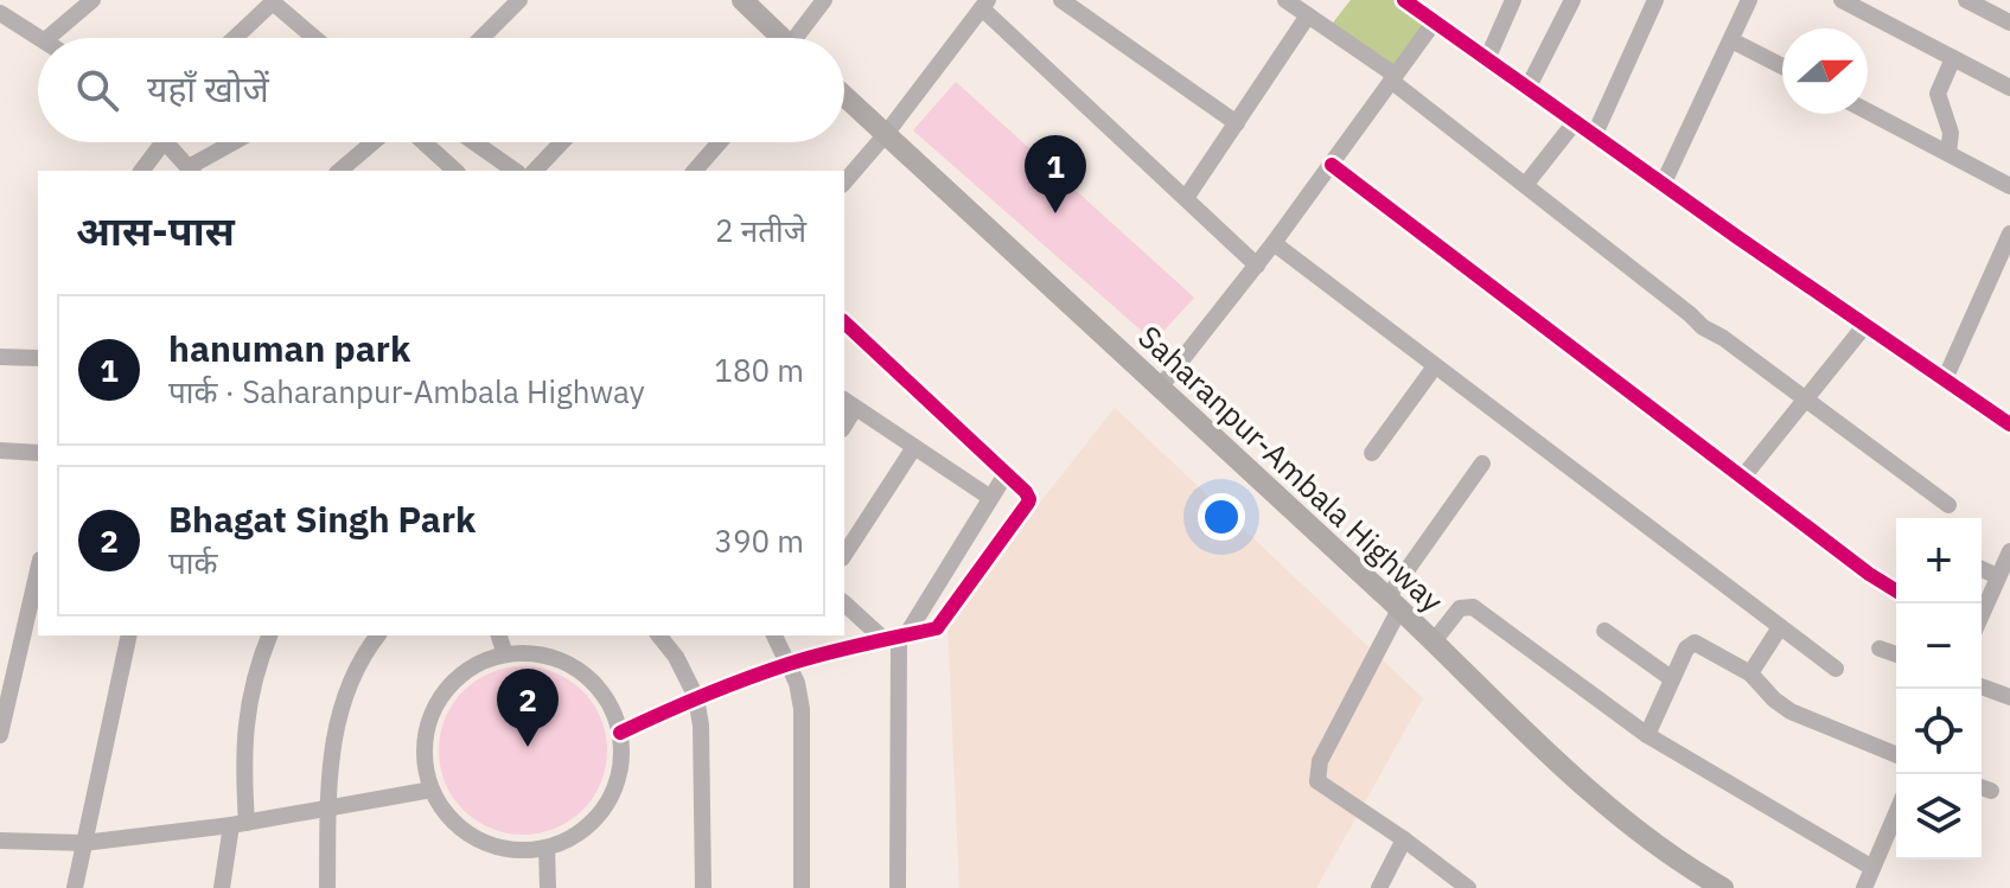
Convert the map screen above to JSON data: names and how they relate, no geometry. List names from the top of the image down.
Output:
{
  "streets": {
    "main road": ["Saharanpur-Ambala Highway"]
  },
  "north": "right",
  "page": {
    "search": "यहाँ खोजें",
    "pins": ["1", "2"],
    "heading": ["आस-पास", "2 नतीजे"],
    "list": [
      {
        "mark": "1",
        "name": "hanuman park",
        "note": "पार्क · Saharanpur-Ambala Highway",
        "value": "180 m"
      },
      {
        "mark": "2",
        "name": "Bhagat Singh Park",
        "note": "पार्क",
        "value": "390 m"
      }
    ],
    "map_buttons": ["+", "−"]
  }
}
